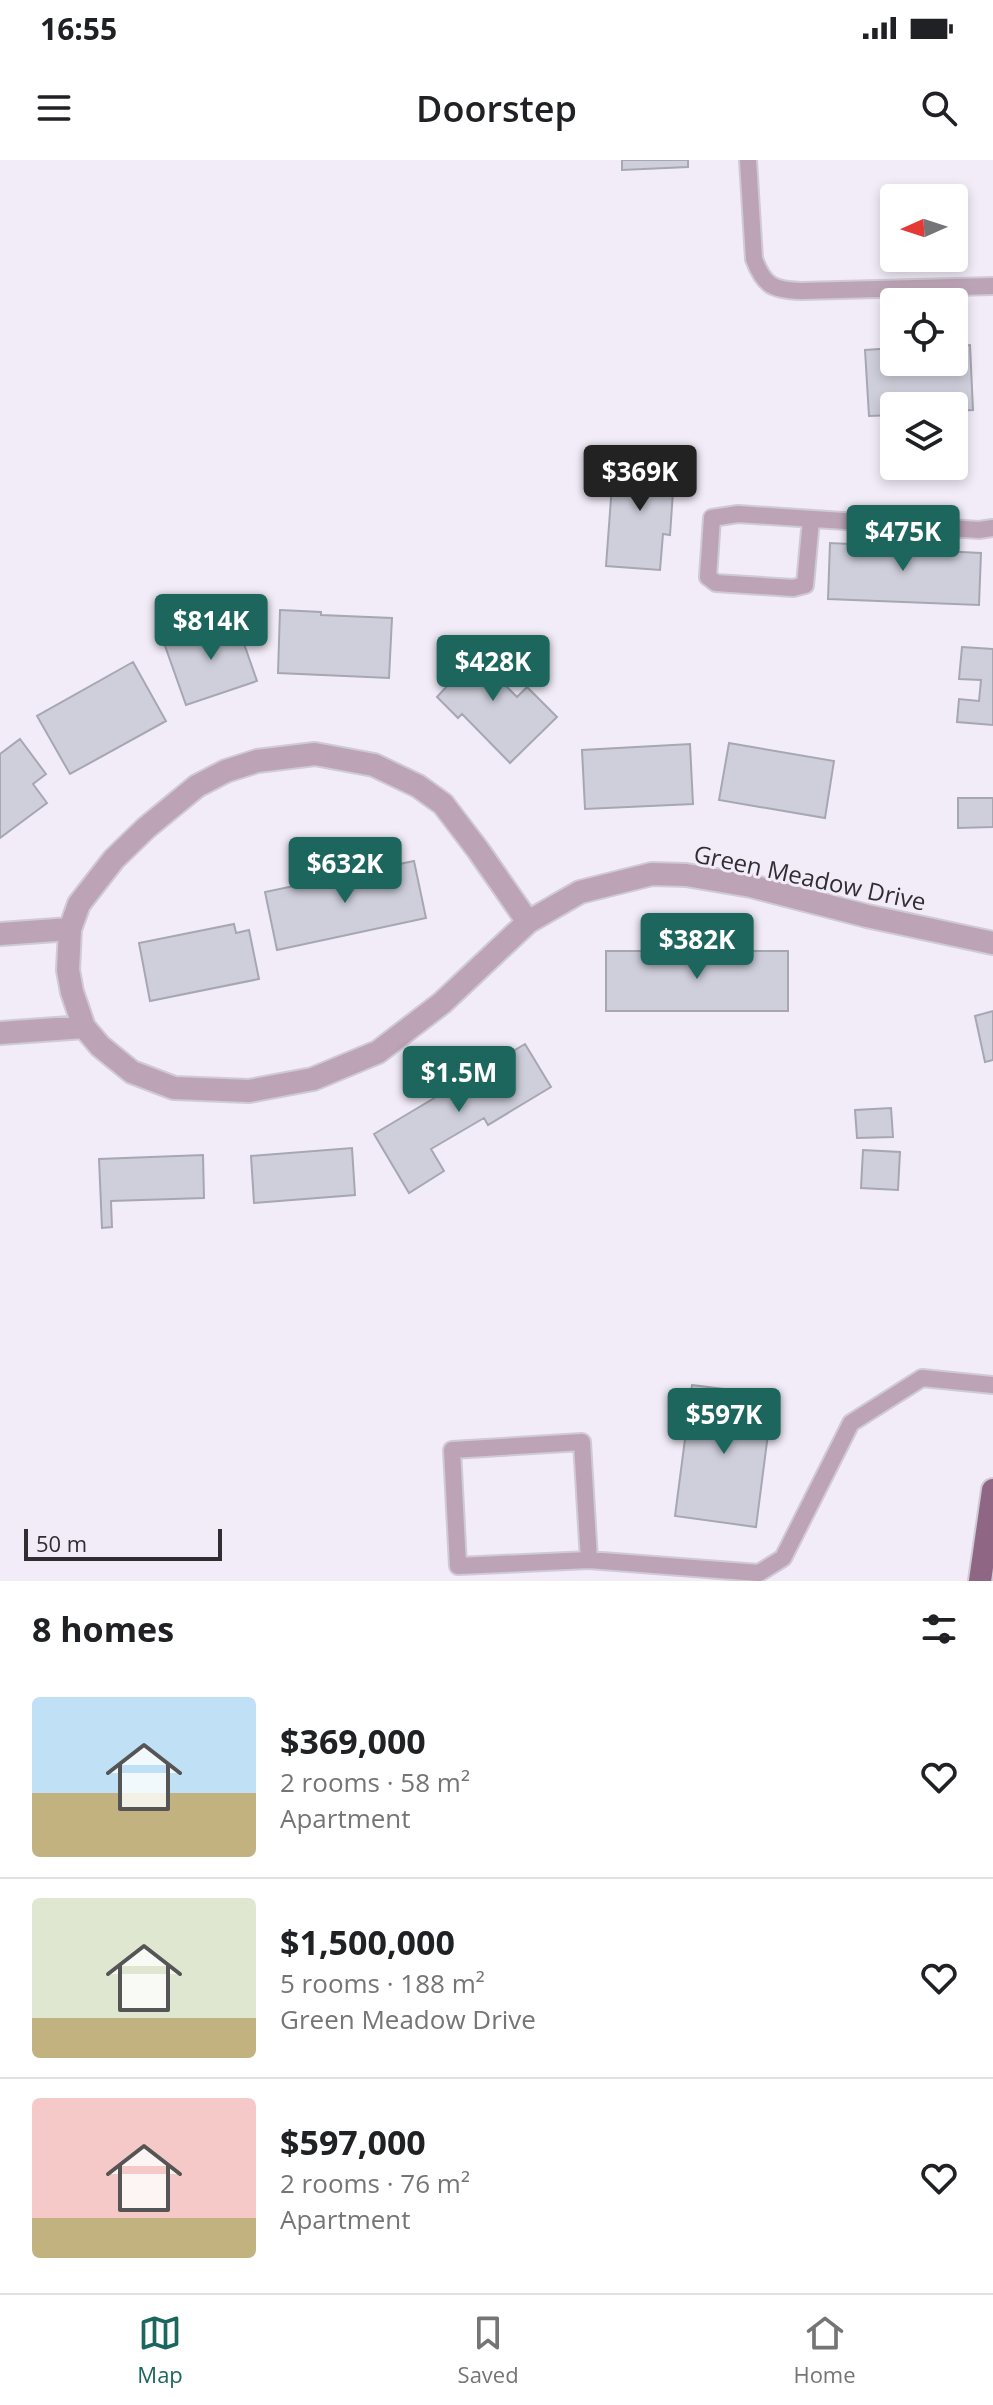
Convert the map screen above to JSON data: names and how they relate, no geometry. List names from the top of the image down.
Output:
{
  "streets": {
    "street": ["Green Meadow Drive"]
  },
  "scale_bar": "50 m",
  "north": "left",
  "page": {
    "status": "16:55",
    "header": "Doorstep",
    "price": [
      "$369K",
      "$475K",
      "$814K",
      "$428K",
      "$632K",
      "$382K",
      "$1.5M",
      "$597K"
    ],
    "scale": "50 m",
    "heading": "8 homes",
    "list": [
      {
        "name": "$369,000",
        "note": "2 rooms · 58 m² · Apartment"
      },
      {
        "name": "$1,500,000",
        "note": "5 rooms · 188 m² · Green Meadow Drive"
      },
      {
        "name": "$597,000",
        "note": "2 rooms · 76 m² · Apartment"
      }
    ],
    "tabs": ["Map", "Saved", "Home"]
  }
}
